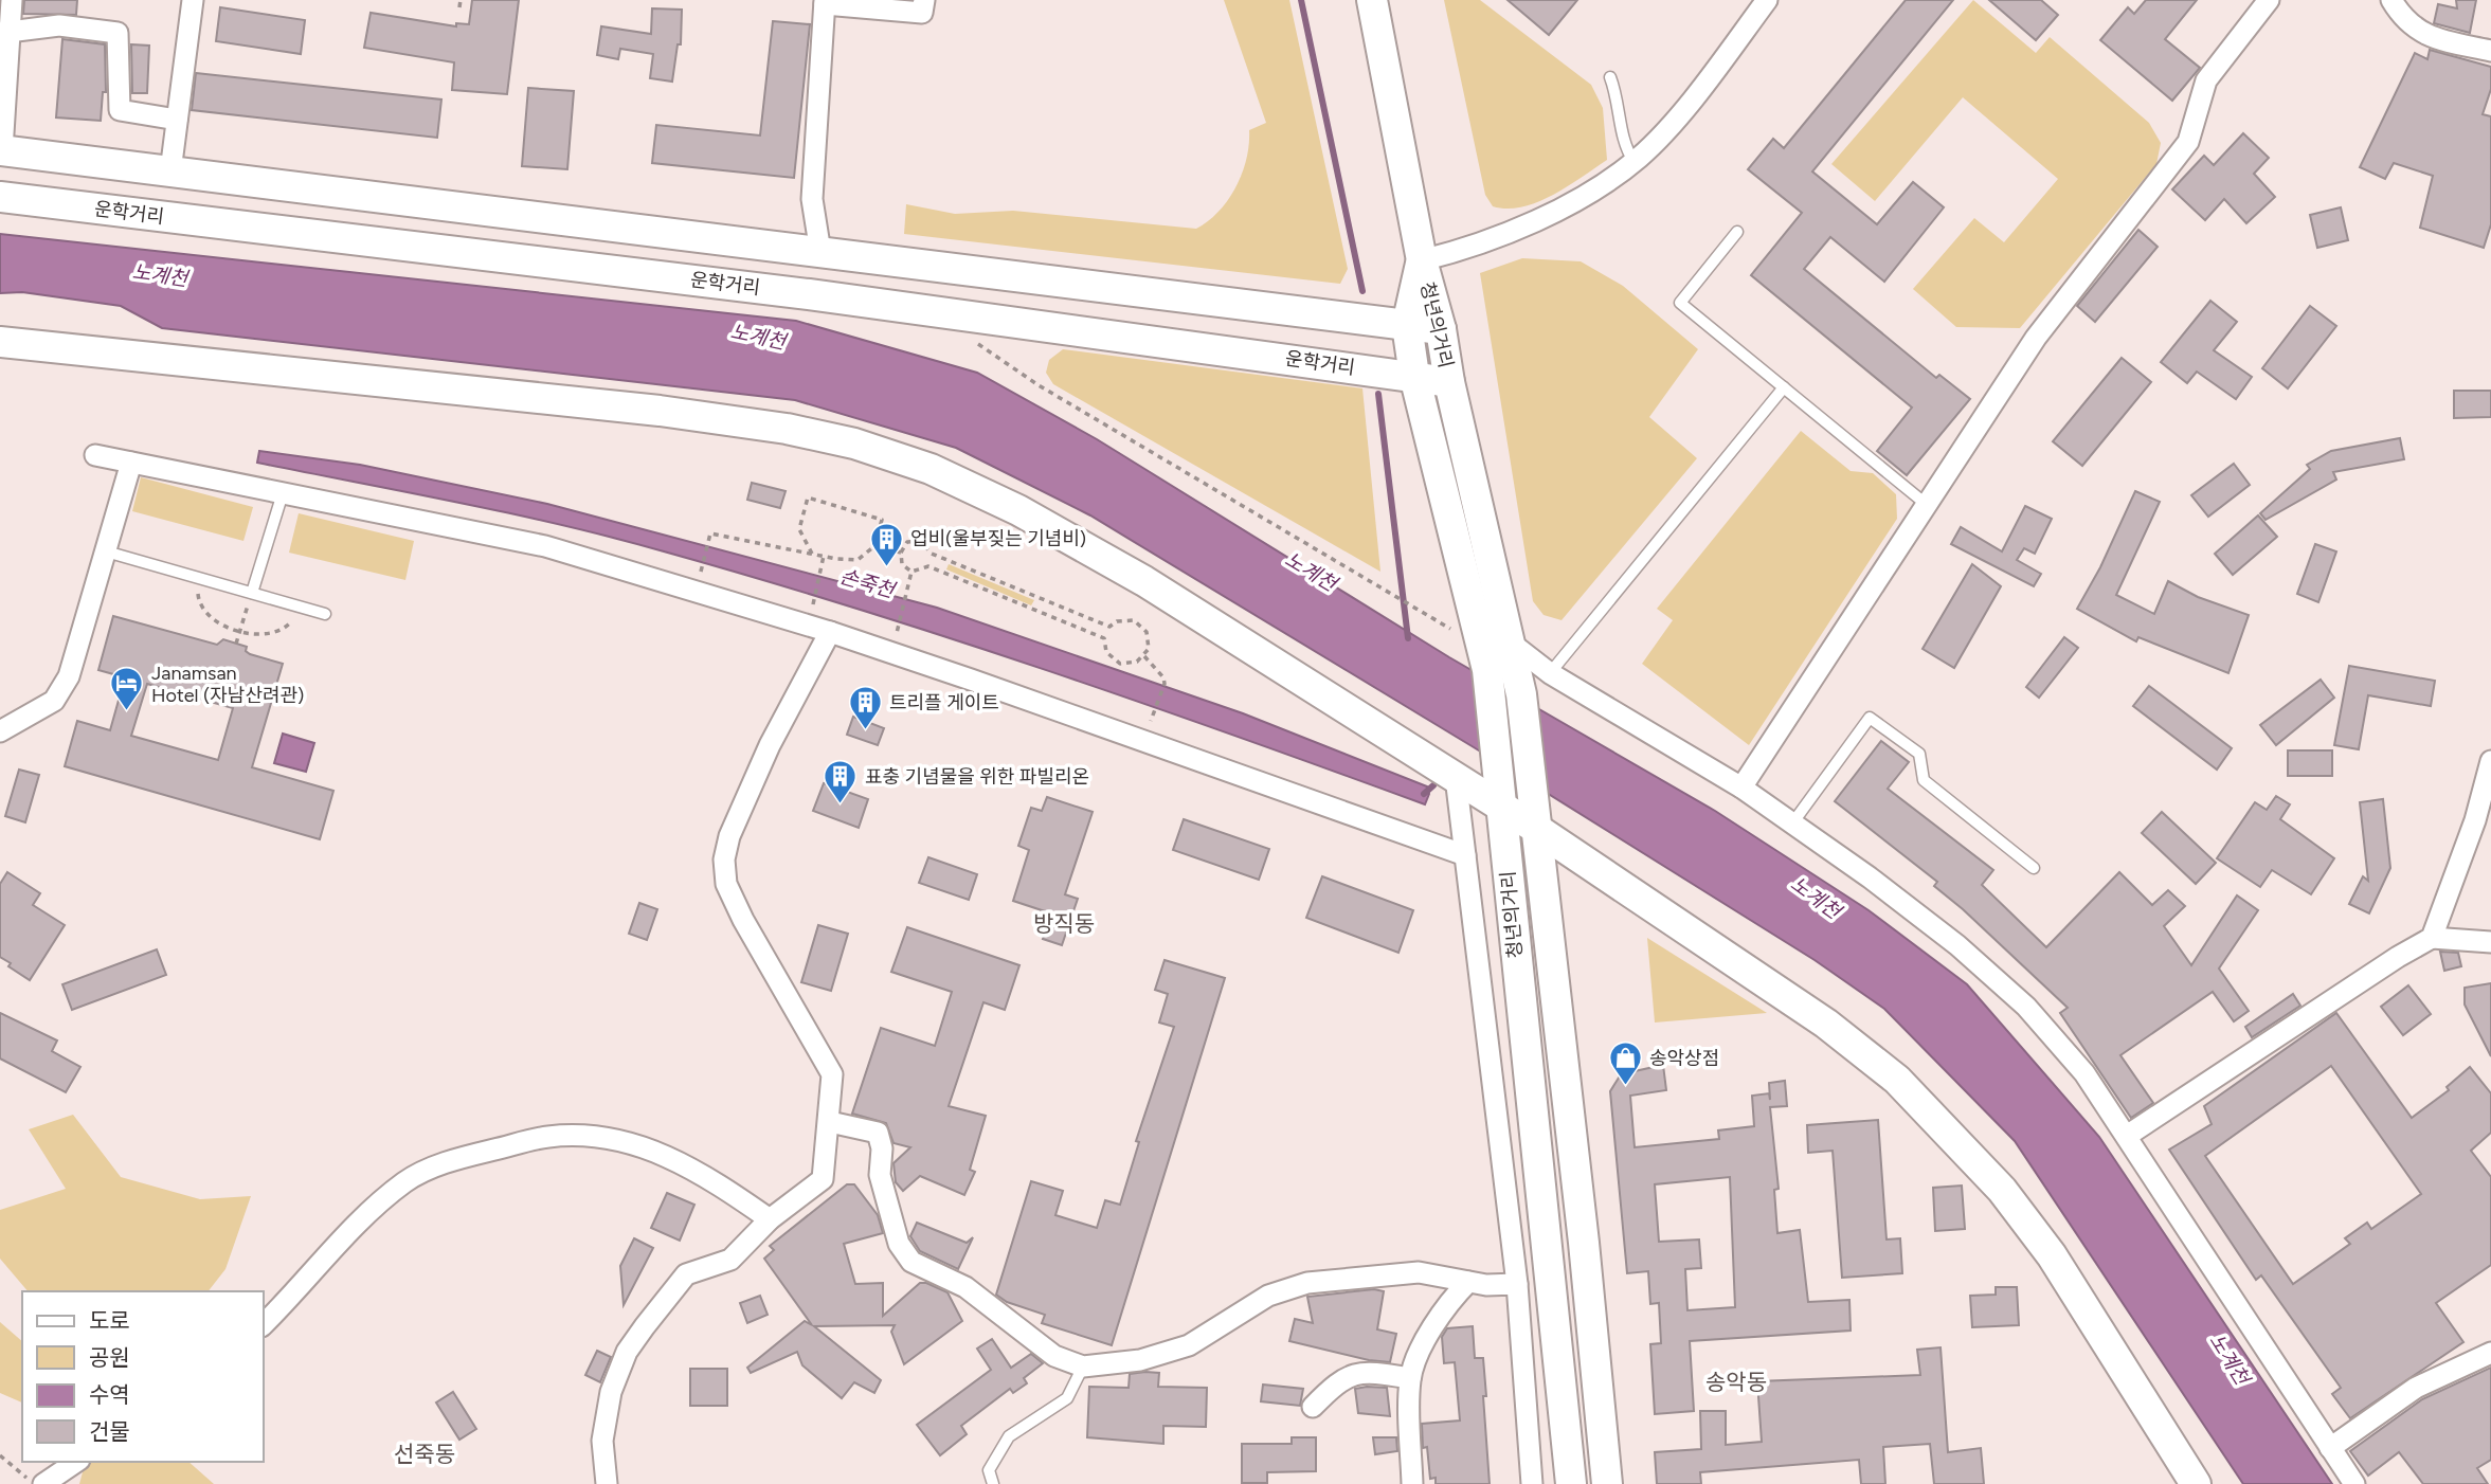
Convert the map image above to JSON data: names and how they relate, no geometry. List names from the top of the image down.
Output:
{
  "streets": {
    "main road": ["운학거리", "청년의거리"]
  },
  "crossings": [
    ["운학거리", "청년의거리"]
  ],
  "districts": ["방직동", "송악동", "선죽동"],
  "water": ["노계천", "손죽천"],
  "places": {
    "building": ["업비(울부짖는 기념비)", "트리플 게이트", "표충 기념물을 위한 파빌리온"],
    "hotel": ["Janamsan Hotel (자남산려관)"],
    "shop": ["송악상점"]
  },
  "legend": [
    "도로",
    "공원",
    "수역",
    "건물"
  ]
}
